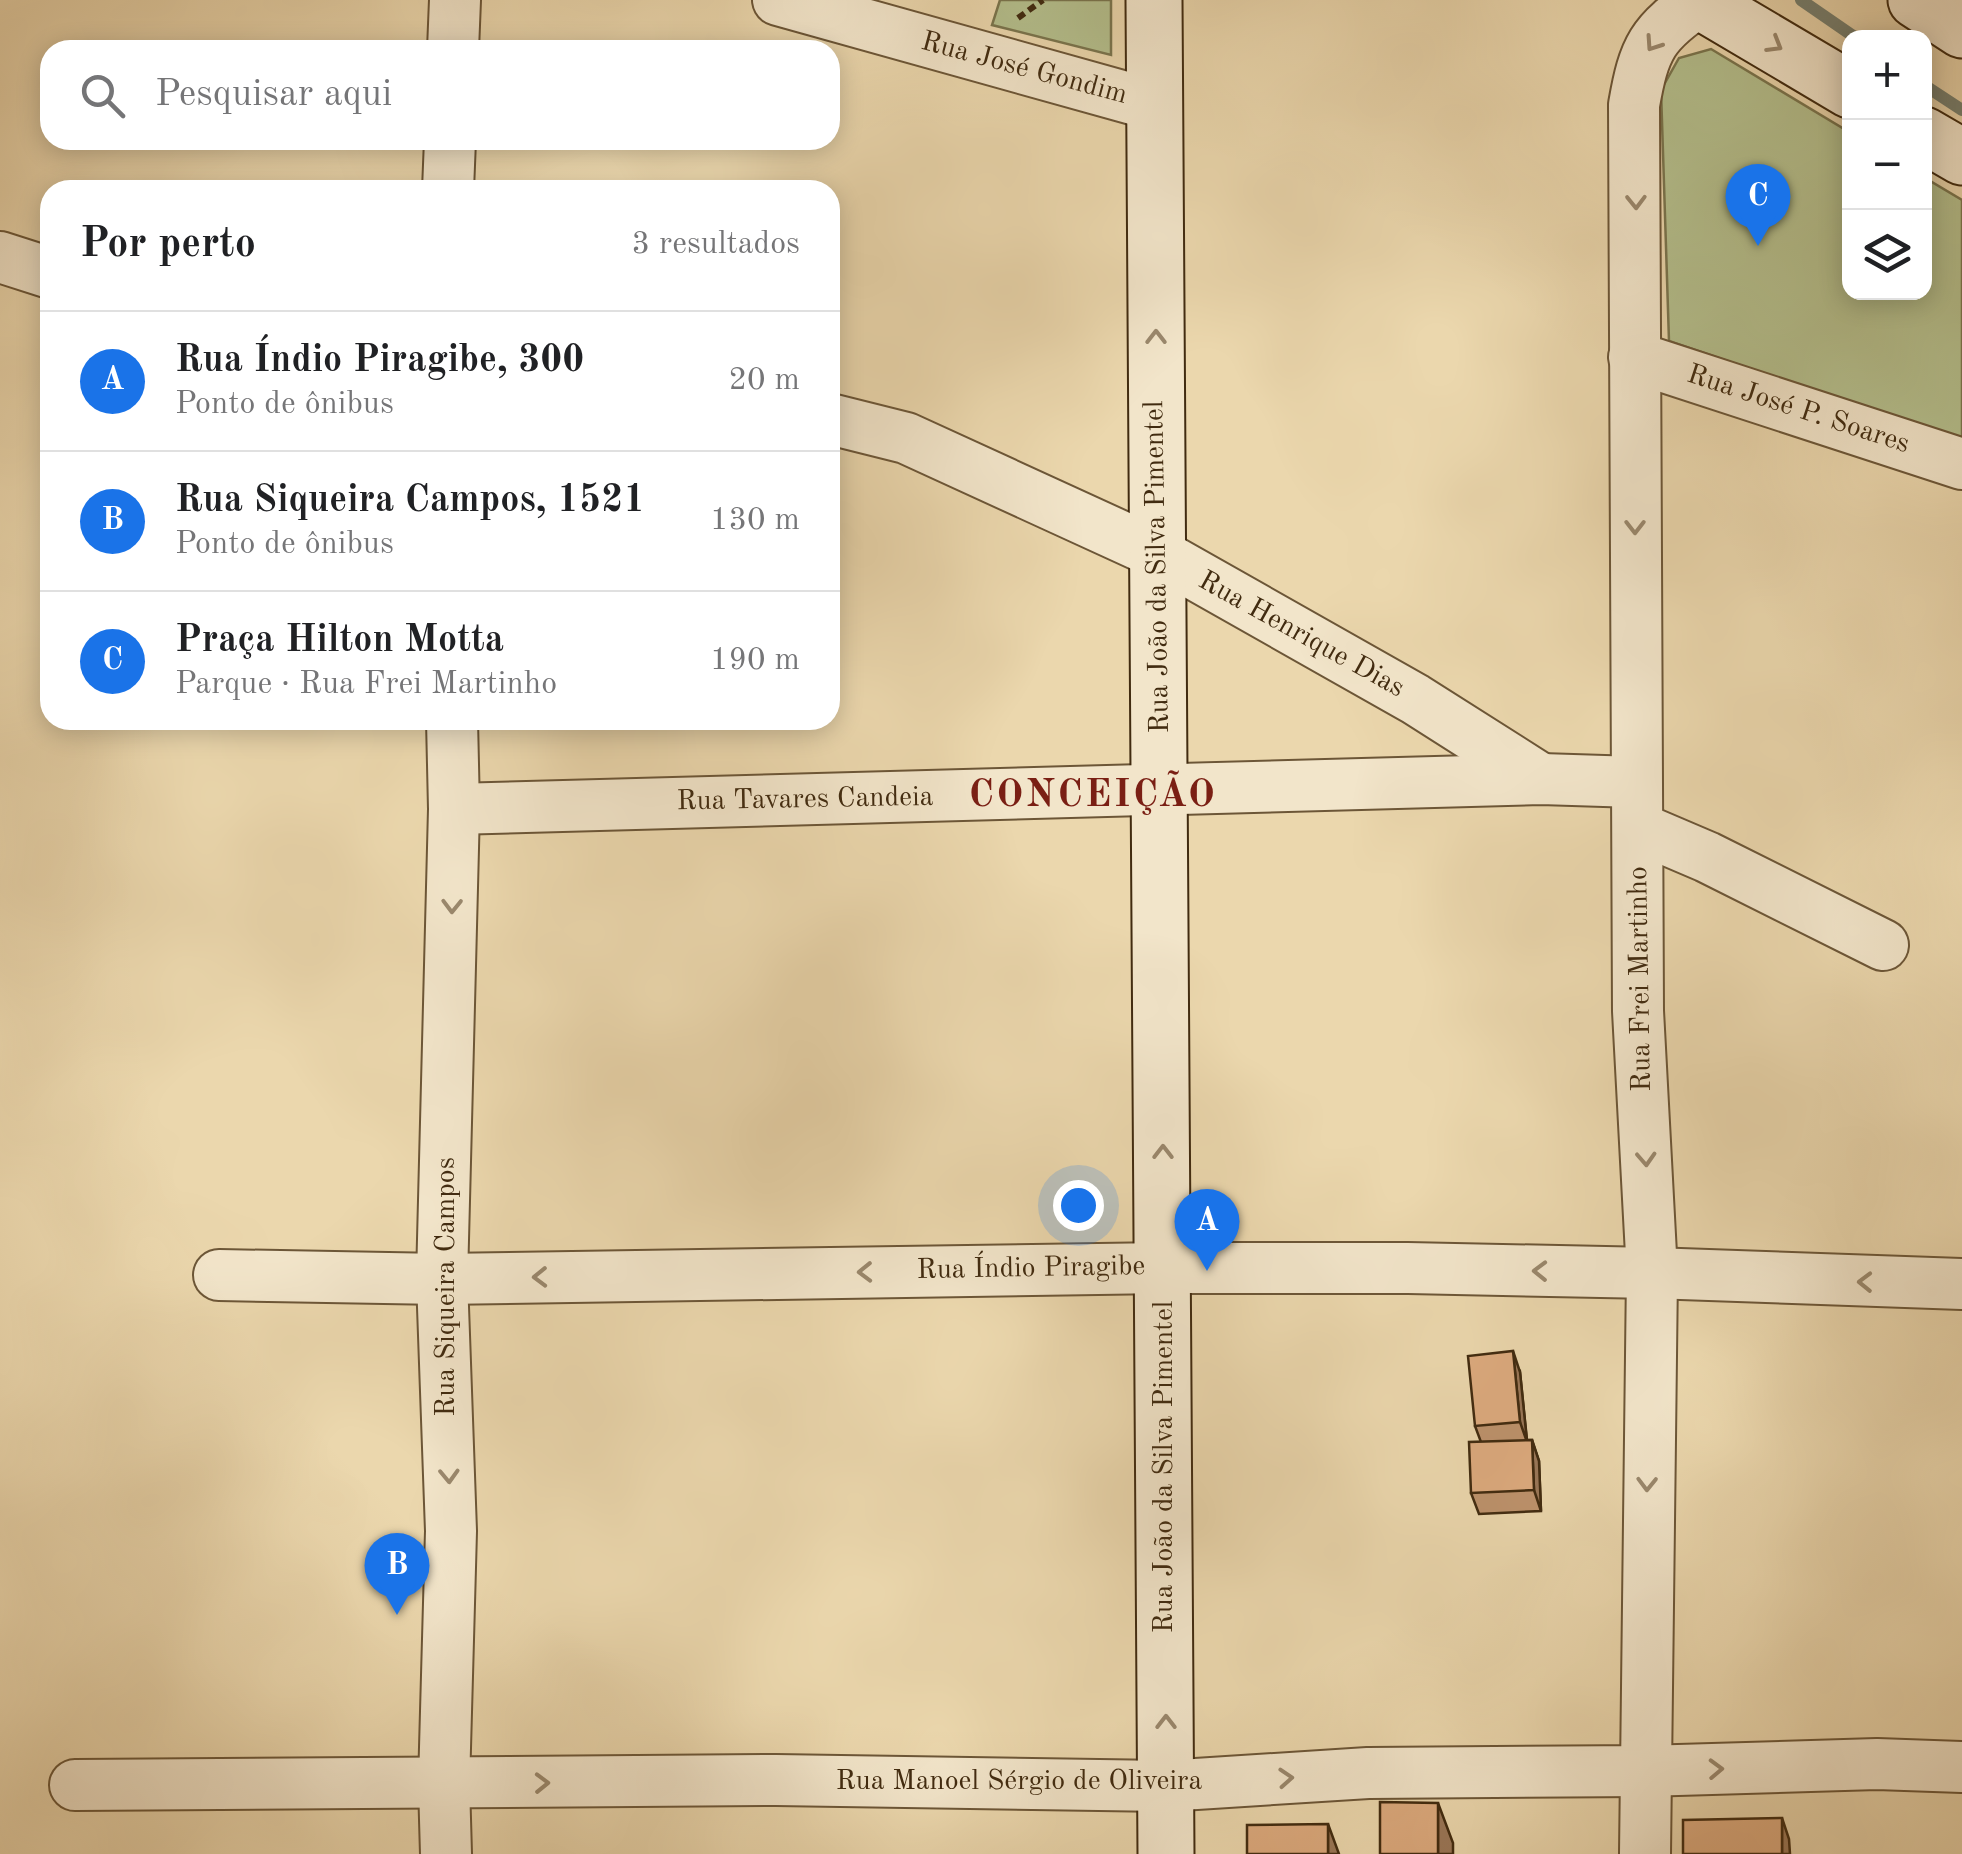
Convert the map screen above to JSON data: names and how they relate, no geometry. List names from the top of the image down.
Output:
{
  "streets": {
    "street": [
      "Rua José Gondim",
      "Rua José P. Soares",
      "Rua João da Silva Pimentel",
      "Rua Henrique Dias",
      "Rua Tavares Candeia",
      "Rua Frei Martinho",
      "Rua Índio Piragibe",
      "Rua Siqueira Campos",
      "Rua Manoel Sérgio de Oliveira"
    ]
  },
  "crossings": [
    ["Rua José Gondim", "Rua João da Silva Pimentel"],
    ["Rua José P. Soares", "Rua Frei Martinho"],
    ["Rua João da Silva Pimentel", "Rua Henrique Dias"],
    ["Rua João da Silva Pimentel", "Rua Tavares Candeia"],
    ["Rua João da Silva Pimentel", "Rua Índio Piragibe"],
    ["Rua João da Silva Pimentel", "Rua Manoel Sérgio de Oliveira"],
    ["Rua Henrique Dias", "Rua Tavares Candeia"],
    ["Rua Tavares Candeia", "Rua Frei Martinho"],
    ["Rua Tavares Candeia", "Rua Siqueira Campos"],
    ["Rua Frei Martinho", "Rua Índio Piragibe"],
    ["Rua Frei Martinho", "Rua Manoel Sérgio de Oliveira"],
    ["Rua Índio Piragibe", "Rua Siqueira Campos"],
    ["Rua Siqueira Campos", "Rua Manoel Sérgio de Oliveira"]
  ],
  "one_way": [
    "Rua João da Silva Pimentel",
    "Rua Frei Martinho",
    "Rua Índio Piragibe",
    "Rua Siqueira Campos",
    "Rua Manoel Sérgio de Oliveira"
  ],
  "districts": ["CONCEIÇÃO"],
  "page": {
    "map_buttons": ["+", "−"],
    "search": "Pesquisar aqui",
    "pins": ["C", "A", "B"],
    "heading": ["Por perto", "3 resultados"],
    "list": [
      {
        "mark": "A",
        "name": "Rua Índio Piragibe, 300",
        "note": "Ponto de ônibus",
        "value": "20 m"
      },
      {
        "mark": "B",
        "name": "Rua Siqueira Campos, 1521",
        "note": "Ponto de ônibus",
        "value": "130 m"
      },
      {
        "mark": "C",
        "name": "Praça Hilton Motta",
        "note": "Parque · Rua Frei Martinho",
        "value": "190 m"
      }
    ]
  }
}
